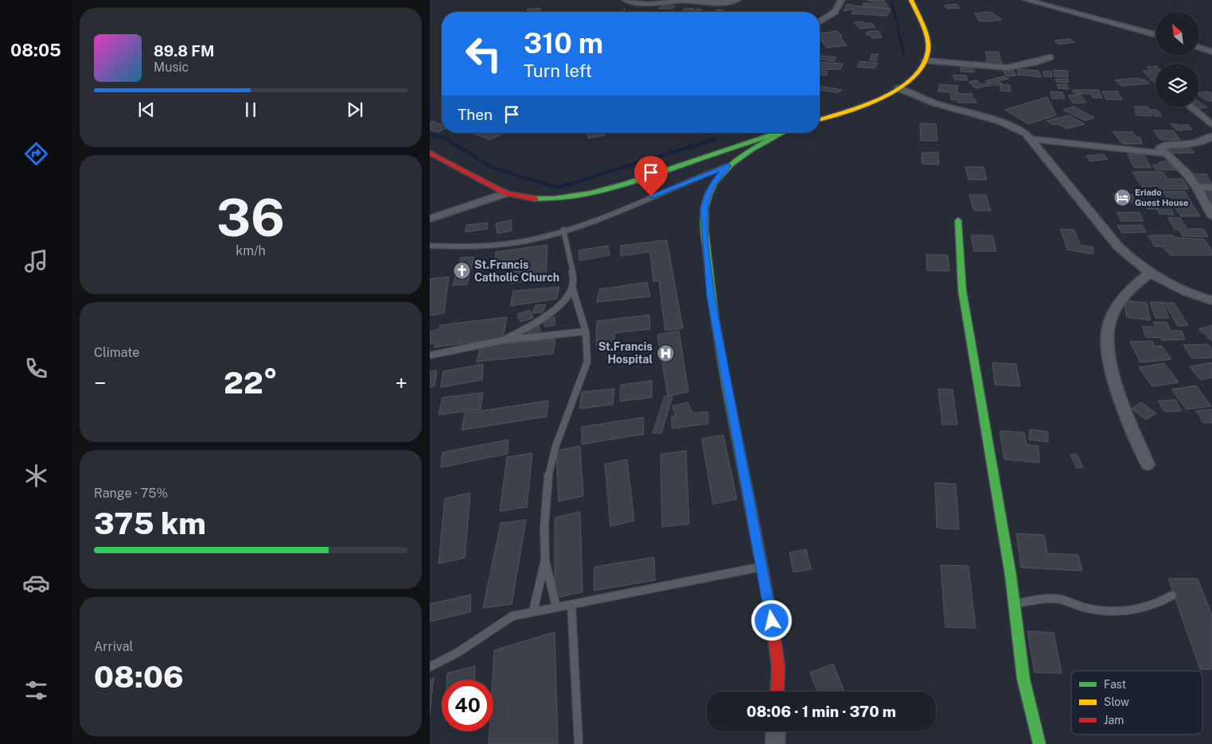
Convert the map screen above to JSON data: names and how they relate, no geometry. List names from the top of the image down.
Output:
{
  "places": {
    "hotel": ["Eriado Guest House"],
    "church": ["St.Francis Catholic Church"],
    "hospital": ["St.Francis Hospital"]
  },
  "legend": ["Fast", "Slow", "Jam"],
  "north": "top left",
  "page": {
    "tabs": "08:05",
    "turn": ["310 m", "Turn left"],
    "song": ["89.8 FM", "Music"],
    "then": "Then",
    "tile": [
      ["36", "km/h"],
      "Climate",
      ["Range · 75%", "375 km"],
      ["Arrival", "08:06"]
    ],
    "heat": ["−", "22°", "+"],
    "limit": "40",
    "trip": "08:06 · 1 min · 370 m"
  }
}
